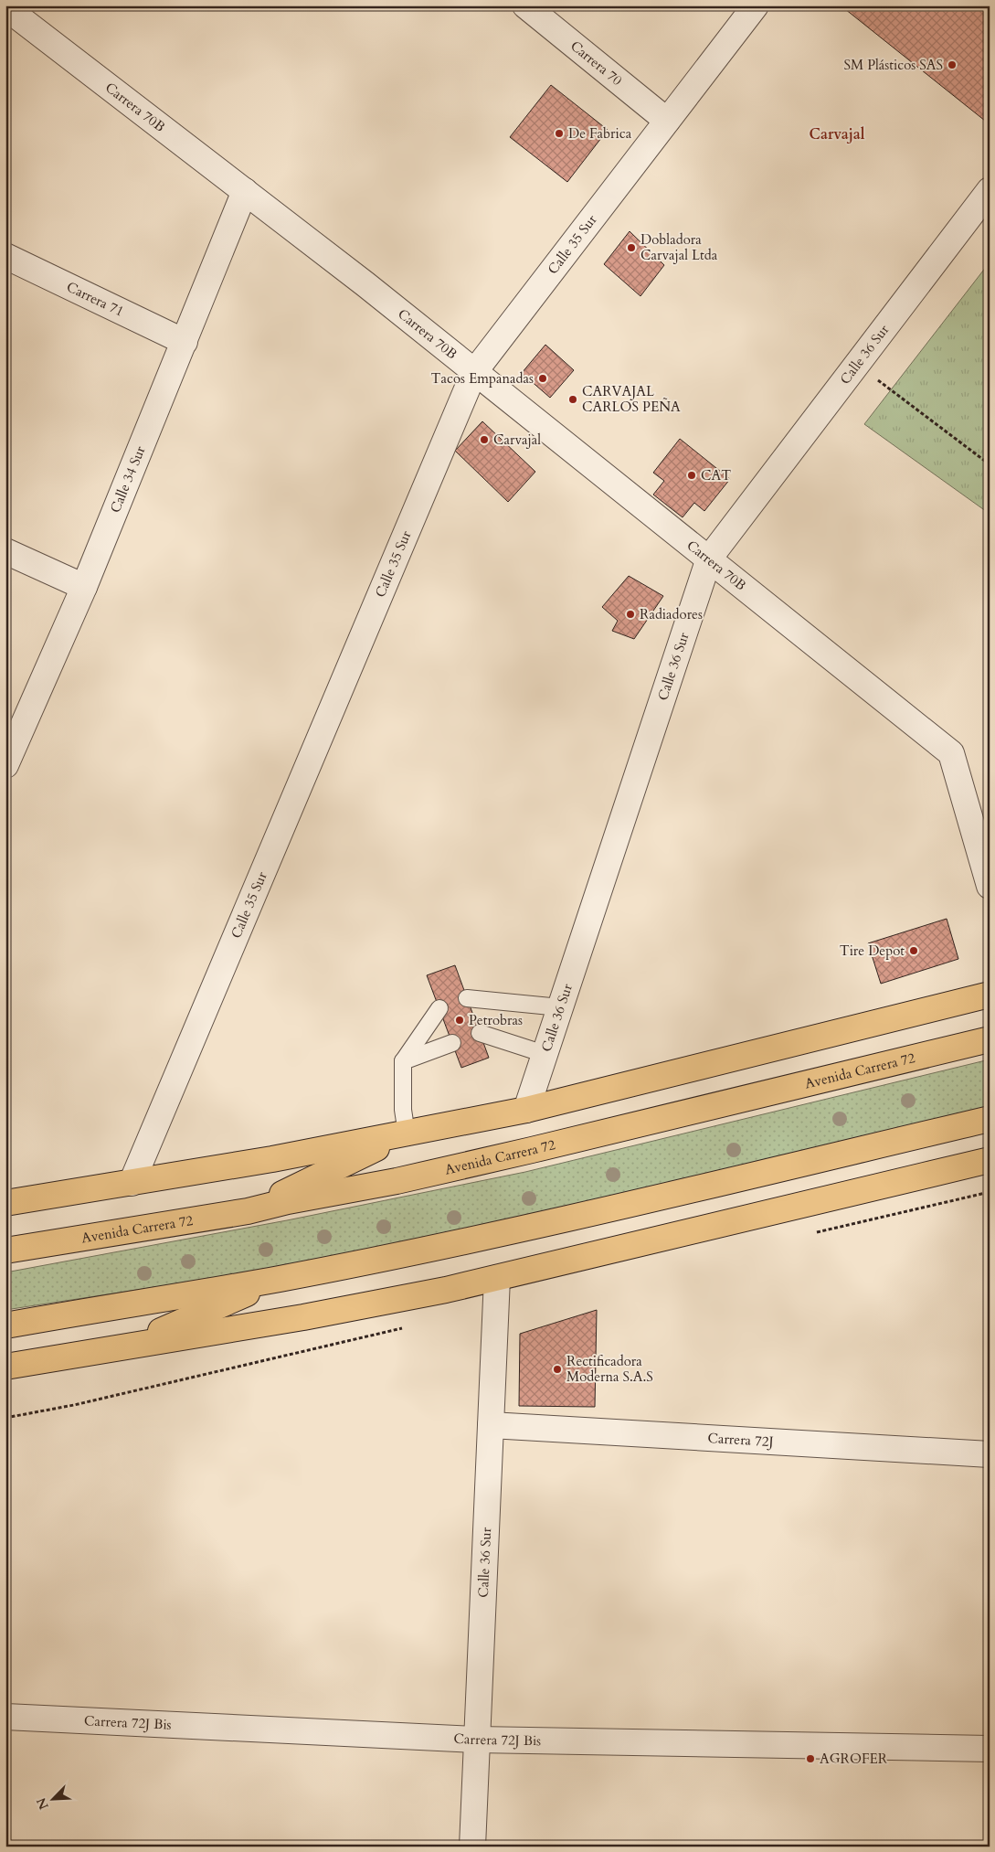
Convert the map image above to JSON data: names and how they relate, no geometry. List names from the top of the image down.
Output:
{
  "streets": {
    "highway": ["Avenida Carrera 72"],
    "street": [
      "Carrera 70",
      "Carrera 70B",
      "Calle 35 Sur",
      "Carrera 71",
      "Calle 36 Sur",
      "Calle 34 Sur",
      "Carrera 72J",
      "Carrera 72J Bis"
    ]
  },
  "crossings": [
    ["Carrera 70", "Calle 35 Sur"],
    ["Carrera 70B", "Calle 35 Sur"],
    ["Carrera 70B", "Calle 36 Sur"],
    ["Carrera 70B", "Calle 34 Sur"],
    ["Carrera 71", "Calle 34 Sur"],
    ["Calle 36 Sur", "Carrera 72J"],
    ["Calle 36 Sur", "Carrera 72J Bis"]
  ],
  "districts": ["Carvajal"],
  "places": [
    "SM Plásticos SAS",
    "De Fabrica",
    "Dobladora Carvajal Ltda",
    "Tacos Empanadas",
    "CARVAJAL CARLOS PEÑA",
    "Carvajal",
    "CAT",
    "Radiadores",
    "Tire Depot",
    "Petrobras",
    "Rectificadora Moderna S.A.S",
    "AGROFER"
  ],
  "north": "bottom left"
}
